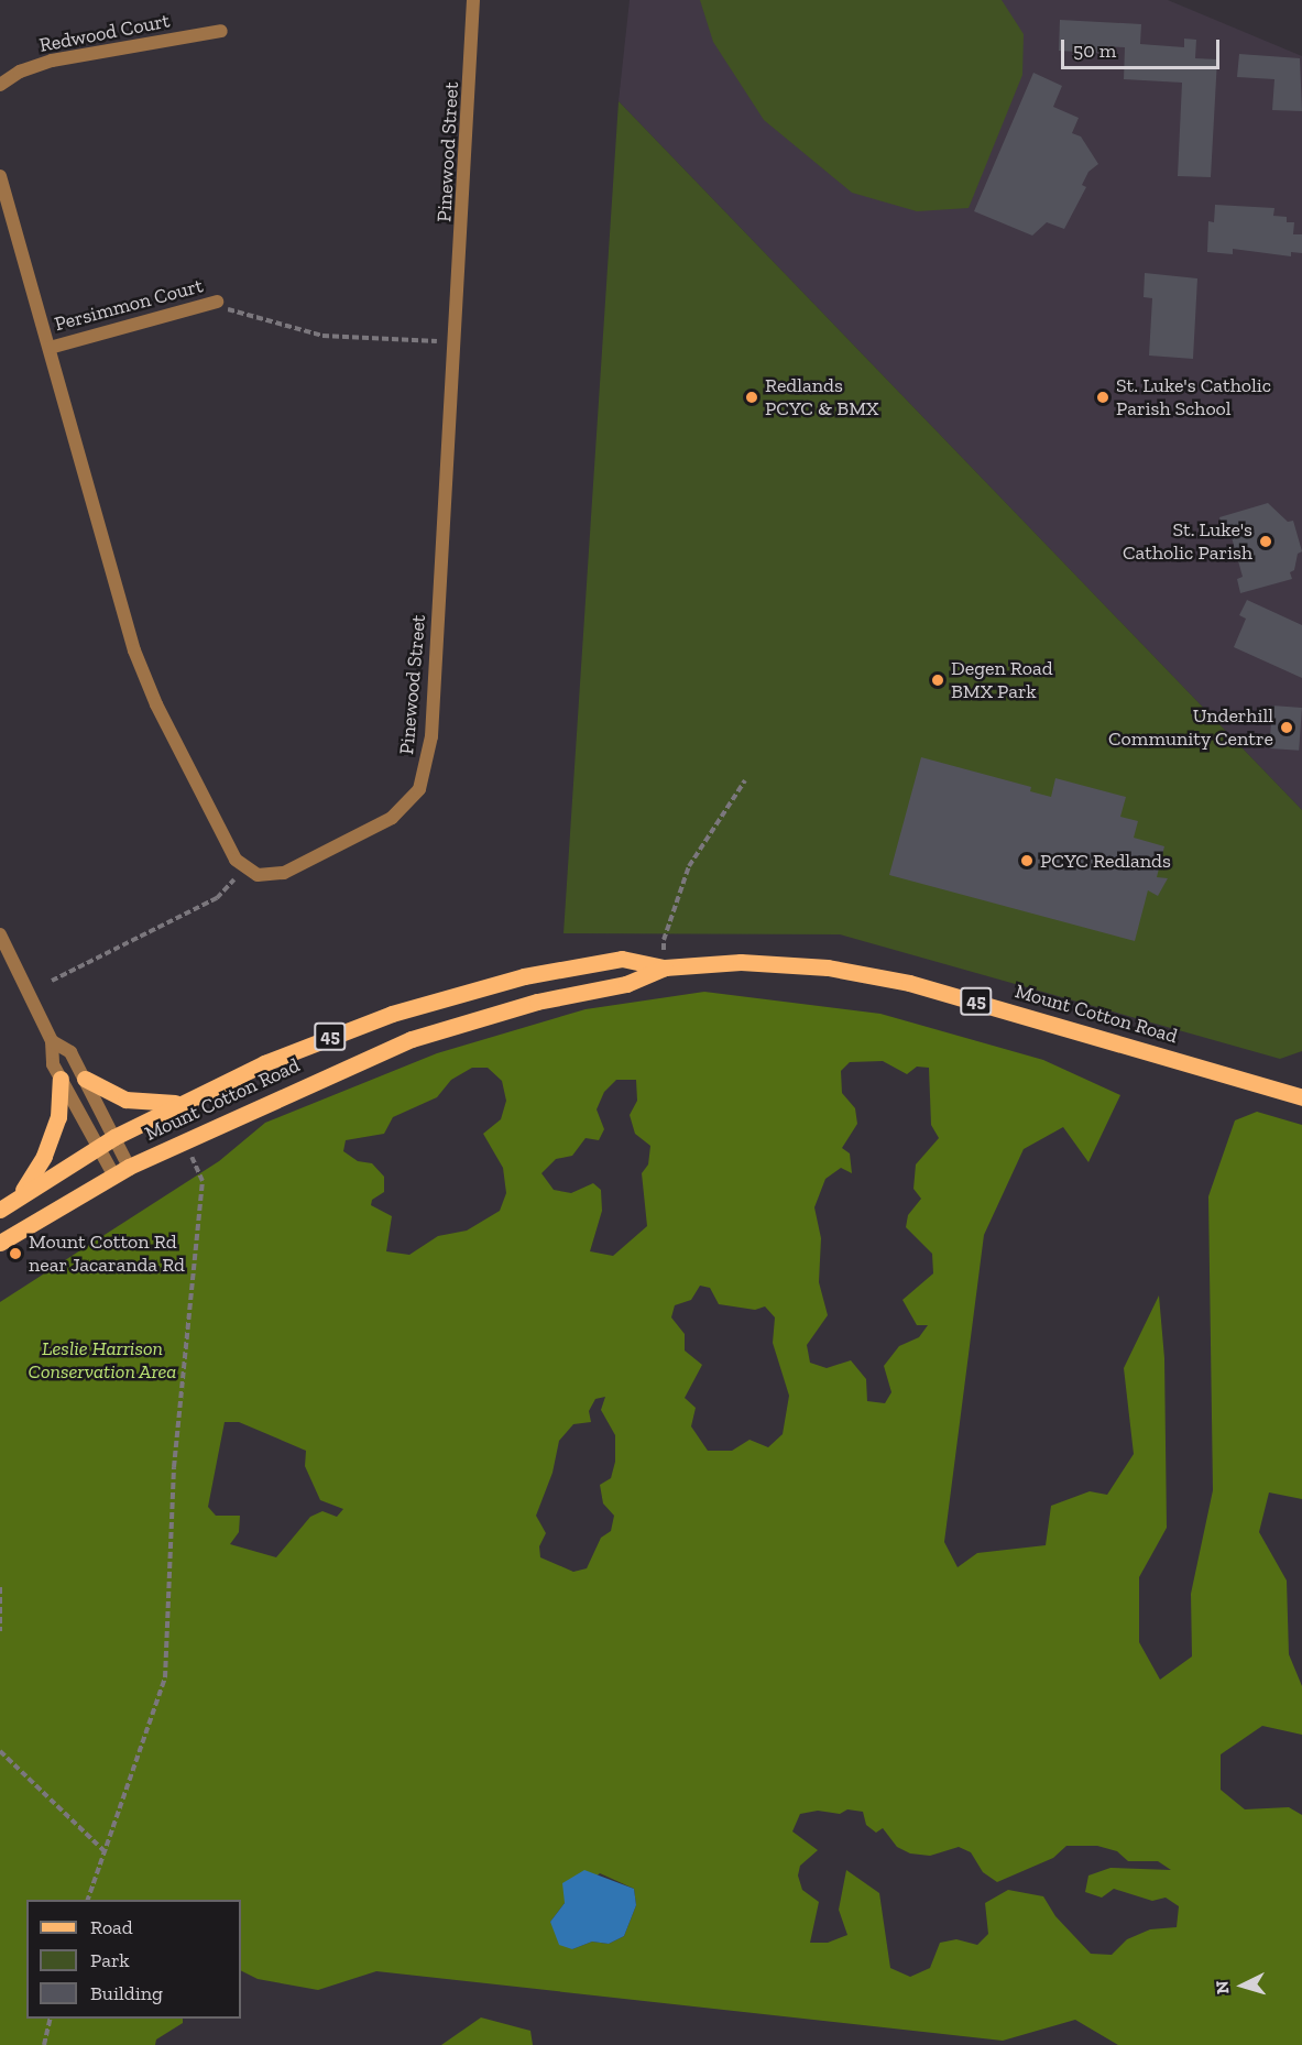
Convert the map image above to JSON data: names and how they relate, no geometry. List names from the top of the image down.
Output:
{
  "streets": {
    "main road": ["45", "Mount Cotton Road"],
    "street": ["Redwood Court", "Pinewood Street", "Persimmon Court"]
  },
  "parks": ["Leslie Harrison Conservation Area"],
  "places": [
    "Redlands PCYC & BMX",
    "St. Luke's Catholic Parish School",
    "St. Luke's Catholic Parish",
    "Degen Road BMX Park",
    "Underhill Community Centre",
    "PCYC Redlands",
    "Mount Cotton Rd near Jacaranda Rd"
  ],
  "legend": ["Road", "Park", "Building"],
  "scale_bar": "50 m",
  "north": "left"
}
